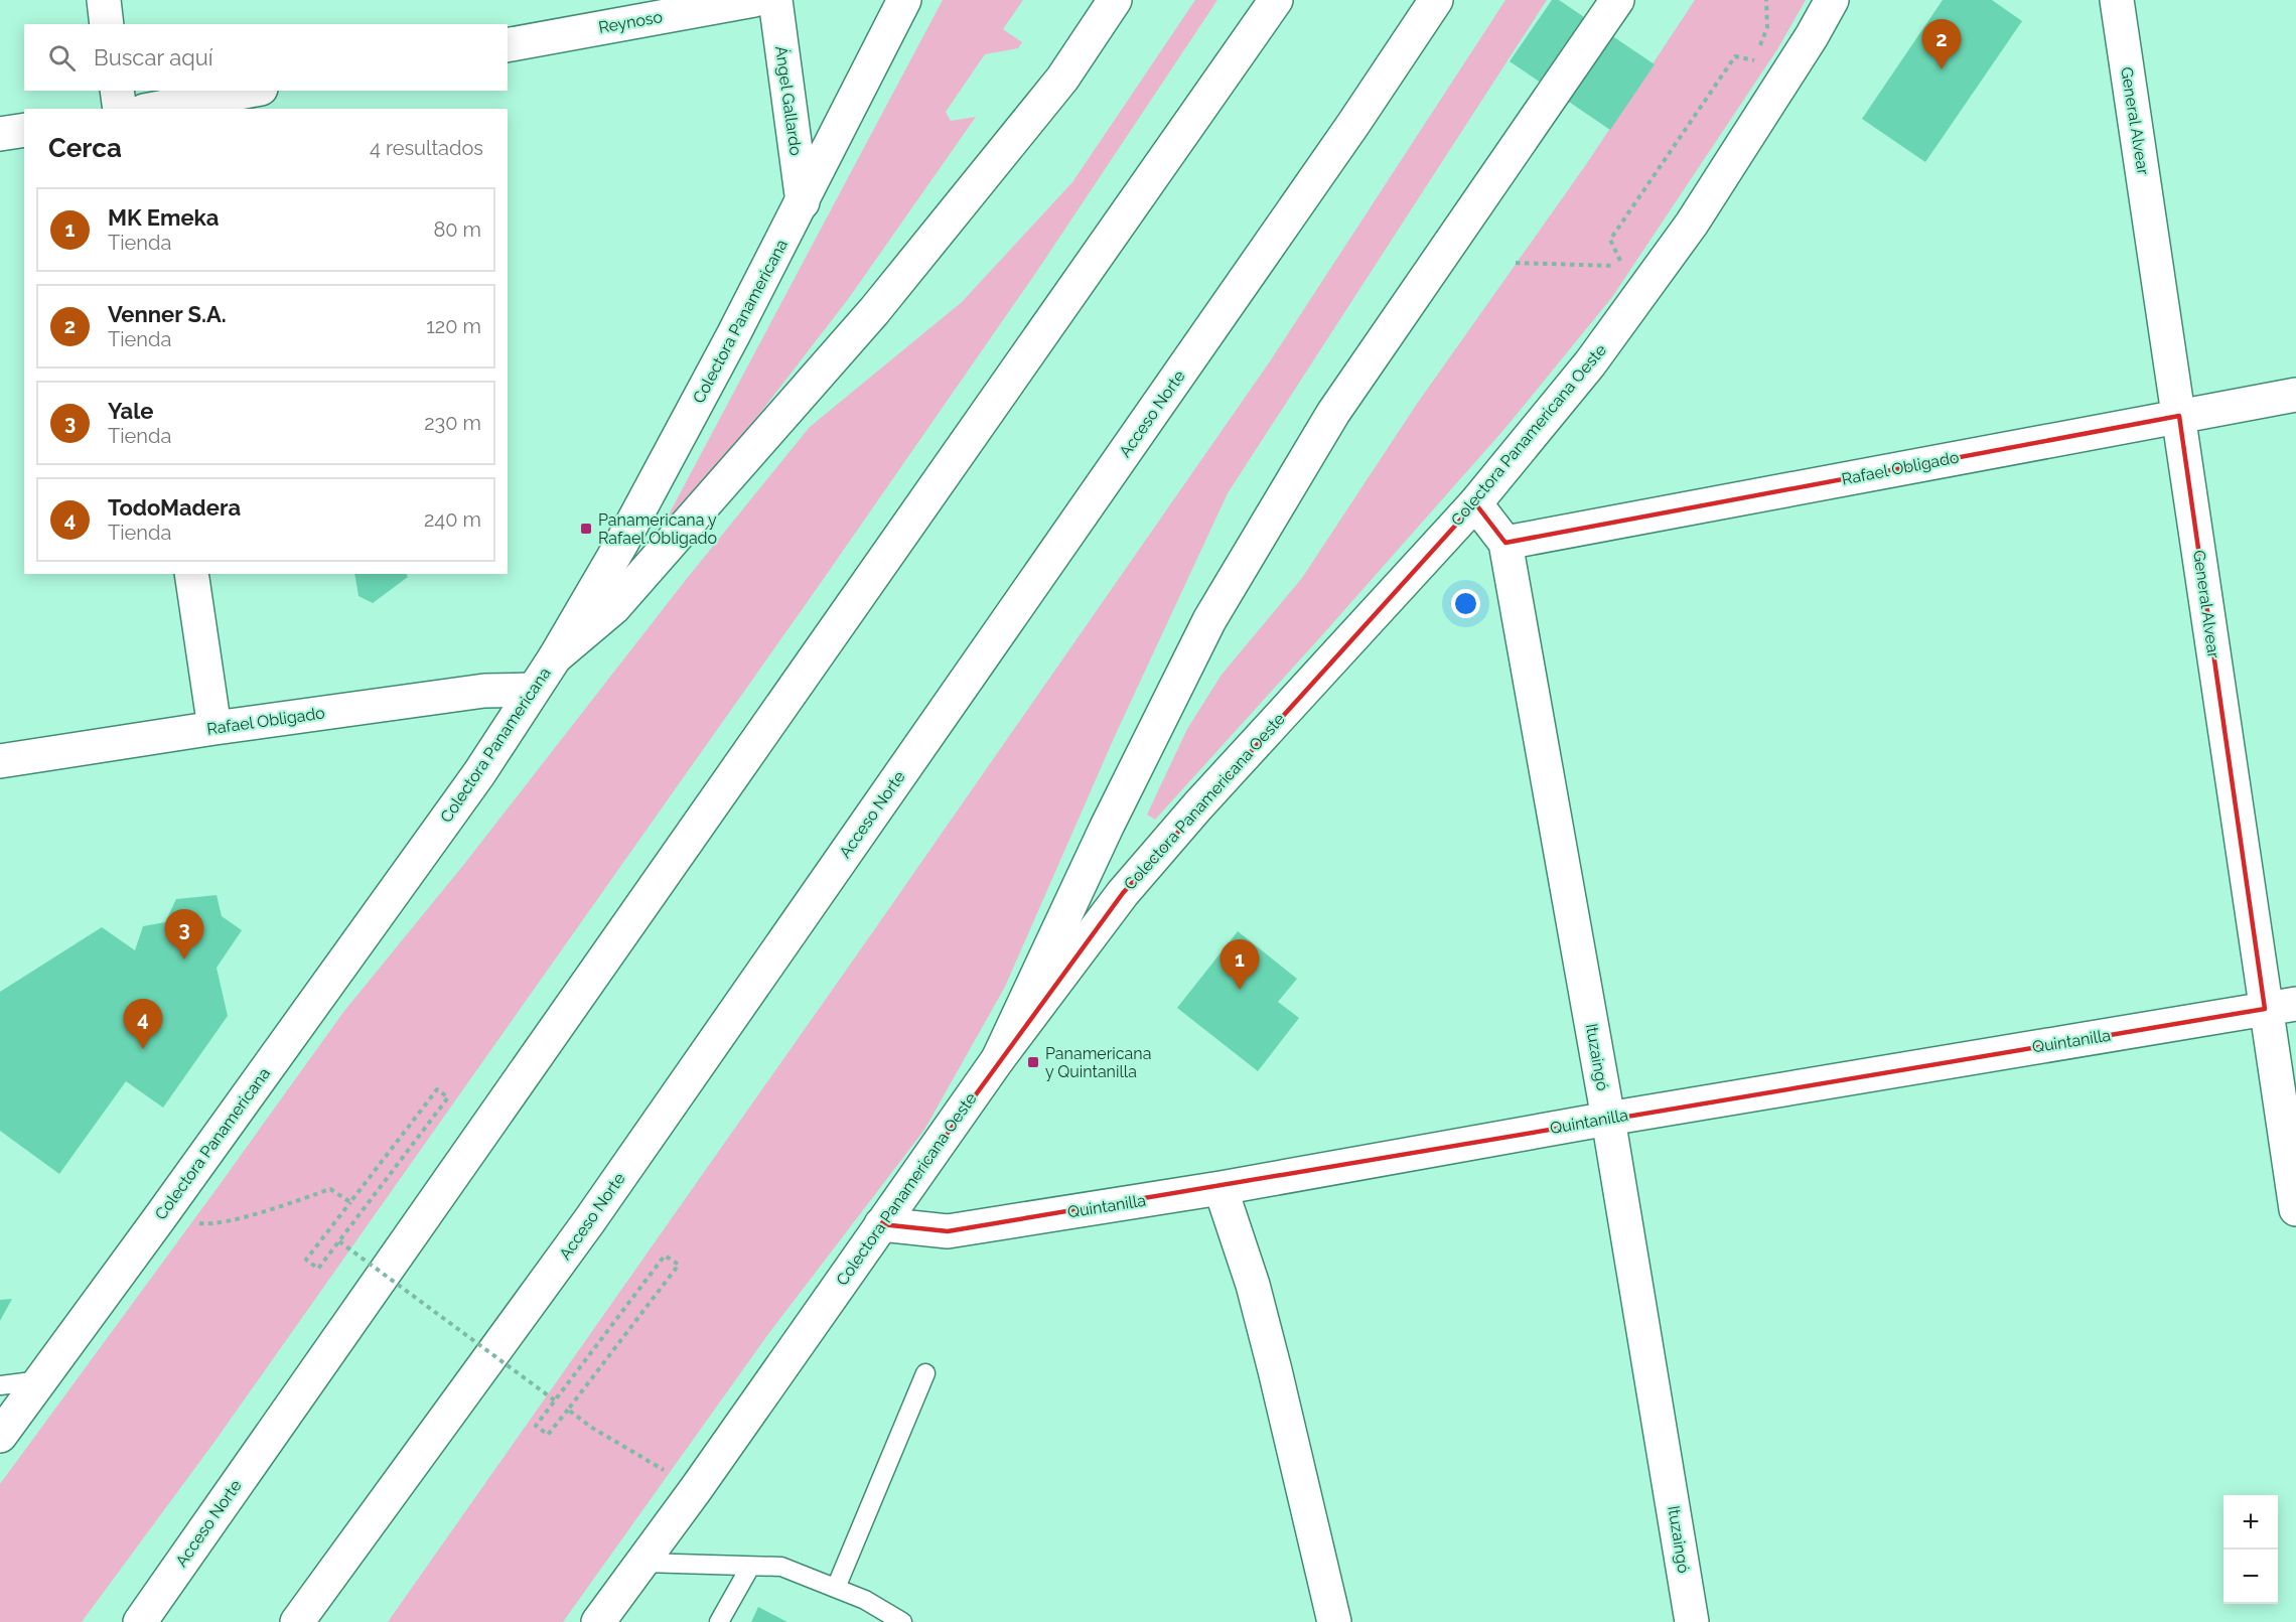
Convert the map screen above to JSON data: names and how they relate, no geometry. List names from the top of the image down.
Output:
{
  "streets": {
    "main road": [
      "Reynoso",
      "Ángel Gallardo",
      "General Alvear",
      "Colectora Panamericana",
      "Acceso Norte",
      "Colectora Panamericana Oeste",
      "Rafael Obligado",
      "Quintanilla",
      "Ituzaingó"
    ]
  },
  "crossings": [
    ["Ángel Gallardo", "Colectora Panamericana"],
    ["General Alvear", "Rafael Obligado"],
    ["General Alvear", "Quintanilla"],
    ["Colectora Panamericana", "Rafael Obligado"],
    ["Colectora Panamericana Oeste", "Quintanilla"],
    ["Colectora Panamericana Oeste", "Ituzaingó"],
    ["Rafael Obligado", "Ituzaingó"],
    ["Quintanilla", "Ituzaingó"]
  ],
  "places": {
    "transit": ["Panamericana y Rafael Obligado", "Panamericana y Quintanilla"]
  },
  "page": {
    "pins": [
      "2",
      "3",
      "1",
      "4"
    ],
    "search": "Buscar aquí",
    "heading": ["Cerca", "4 resultados"],
    "list": [
      {
        "mark": "1",
        "name": "MK Emeka",
        "note": "Tienda",
        "value": "80 m"
      },
      {
        "mark": "2",
        "name": "Venner S.A.",
        "note": "Tienda",
        "value": "120 m"
      },
      {
        "mark": "3",
        "name": "Yale",
        "note": "Tienda",
        "value": "230 m"
      },
      {
        "mark": "4",
        "name": "TodoMadera",
        "note": "Tienda",
        "value": "240 m"
      }
    ],
    "map_buttons": ["+", "−"]
  }
}
